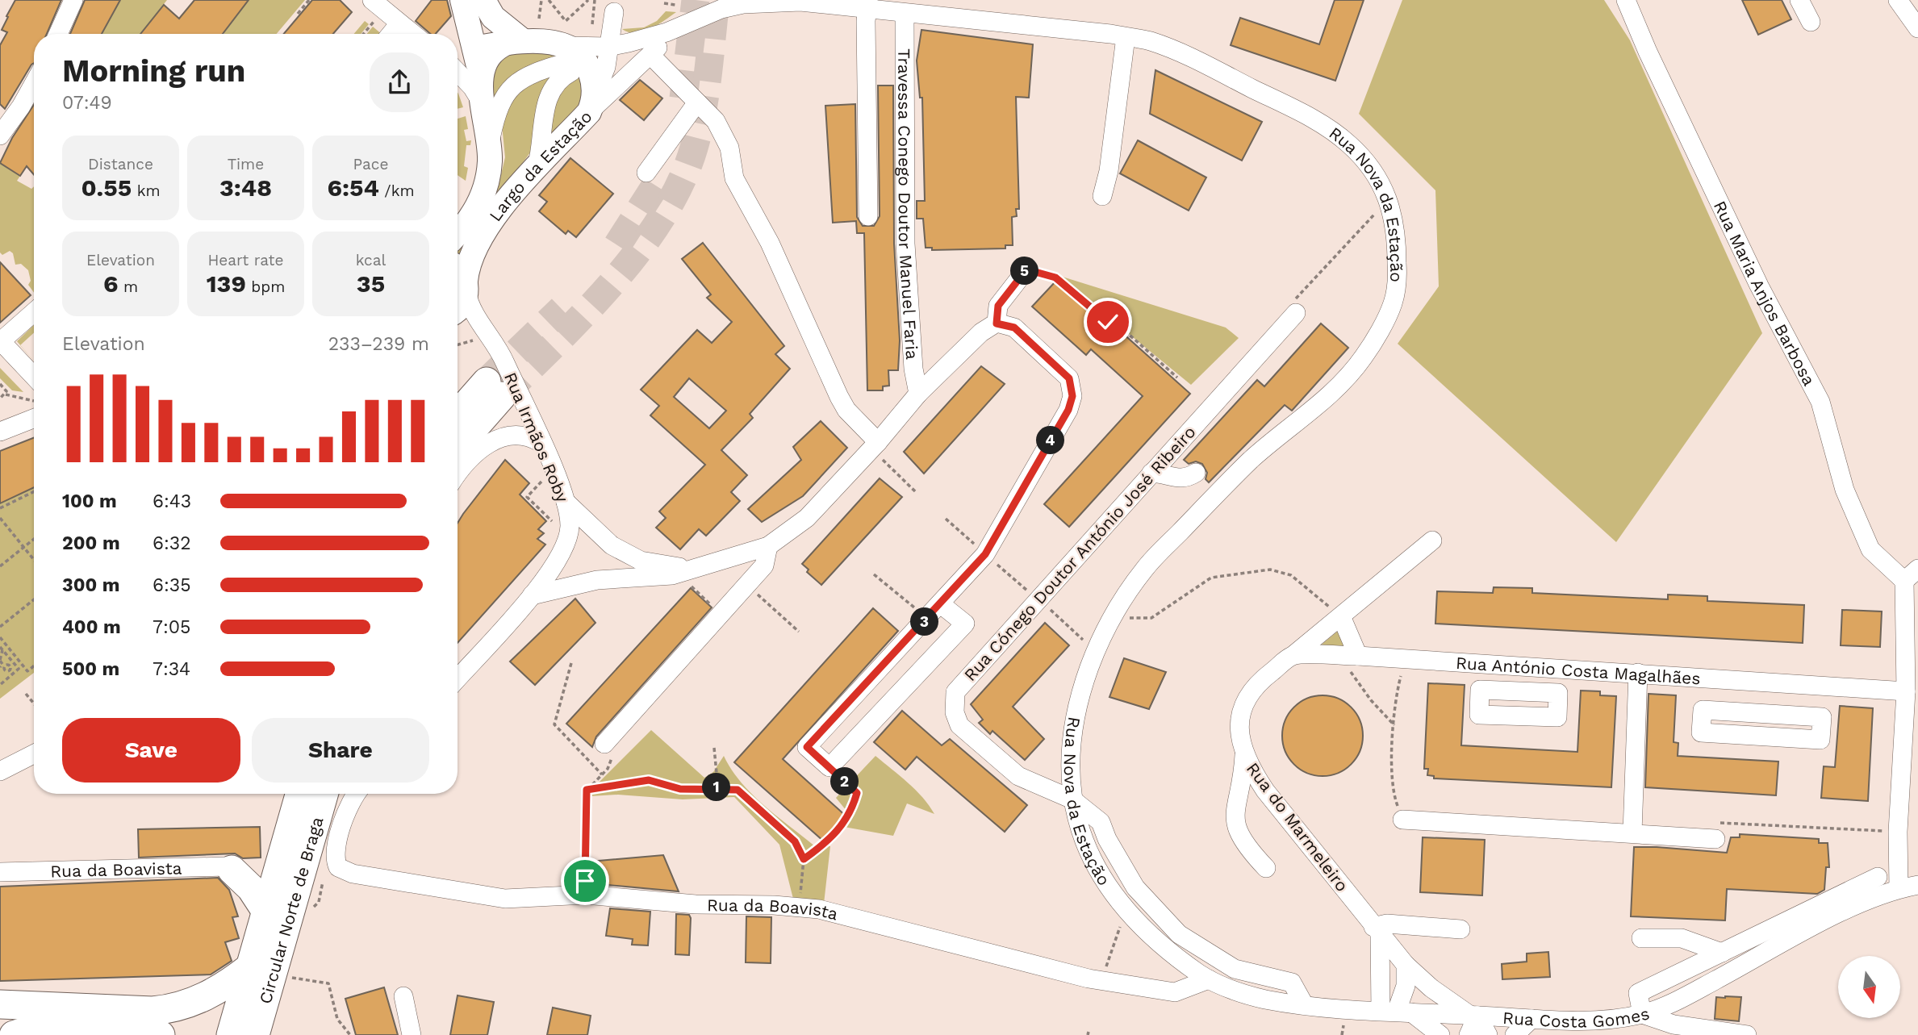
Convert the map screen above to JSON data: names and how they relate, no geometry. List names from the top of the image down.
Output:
{
  "streets": {
    "highway": ["Circular Norte de Braga"],
    "main road": ["Largo da Estação"],
    "street": [
      "Travessa Conego Doutor Manuel Faria",
      "Rua Nova da Estação",
      "Rua Maria Anjos Barbosa",
      "Rua Irmãos Roby",
      "Rua Cónego Doutor António José Ribeiro",
      "Rua António Costa Magalhães",
      "Rua do Marmeleiro",
      "Rua da Boavista",
      "Rua Costa Gomes"
    ]
  },
  "crossings": [
    ["Largo da Estação", "Rua Nova da Estação"],
    ["Largo da Estação", "Rua Irmãos Roby"],
    ["Travessa Conego Doutor Manuel Faria", "Rua Nova da Estação"],
    ["Rua Nova da Estação", "Rua Cónego Doutor António José Ribeiro"],
    ["Rua Nova da Estação", "Rua da Boavista"],
    ["Rua Nova da Estação", "Rua Costa Gomes"],
    ["Rua Cónego Doutor António José Ribeiro", "Rua Costa Gomes"],
    ["Rua António Costa Magalhães", "Rua do Marmeleiro"],
    ["Rua do Marmeleiro", "Rua Costa Gomes"],
    ["Rua da Boavista", "Rua Costa Gomes"]
  ],
  "north": "bottom",
  "page": {
    "heading": ["Morning run", "07:49"],
    "stats": [
      ["Distance", "0.55 km"],
      ["Time", "3:48"],
      ["Pace", "6:54 /km"],
      ["Elevation", "6 m"],
      ["Heart rate", "139 bpm"],
      ["kcal", "35"]
    ],
    "pins": [
      "5",
      "4",
      "3",
      "2",
      "1"
    ],
    "chart": ["Elevation", "233–239 m"],
    "list": [
      {
        "name": "100 m",
        "note": "6:43"
      },
      {
        "name": "200 m",
        "note": "6:32"
      },
      {
        "name": "300 m",
        "note": "6:35"
      },
      {
        "name": "400 m",
        "note": "7:05"
      },
      {
        "name": "500 m",
        "note": "7:34"
      }
    ],
    "buttons": ["Save", "Share"]
  }
}
